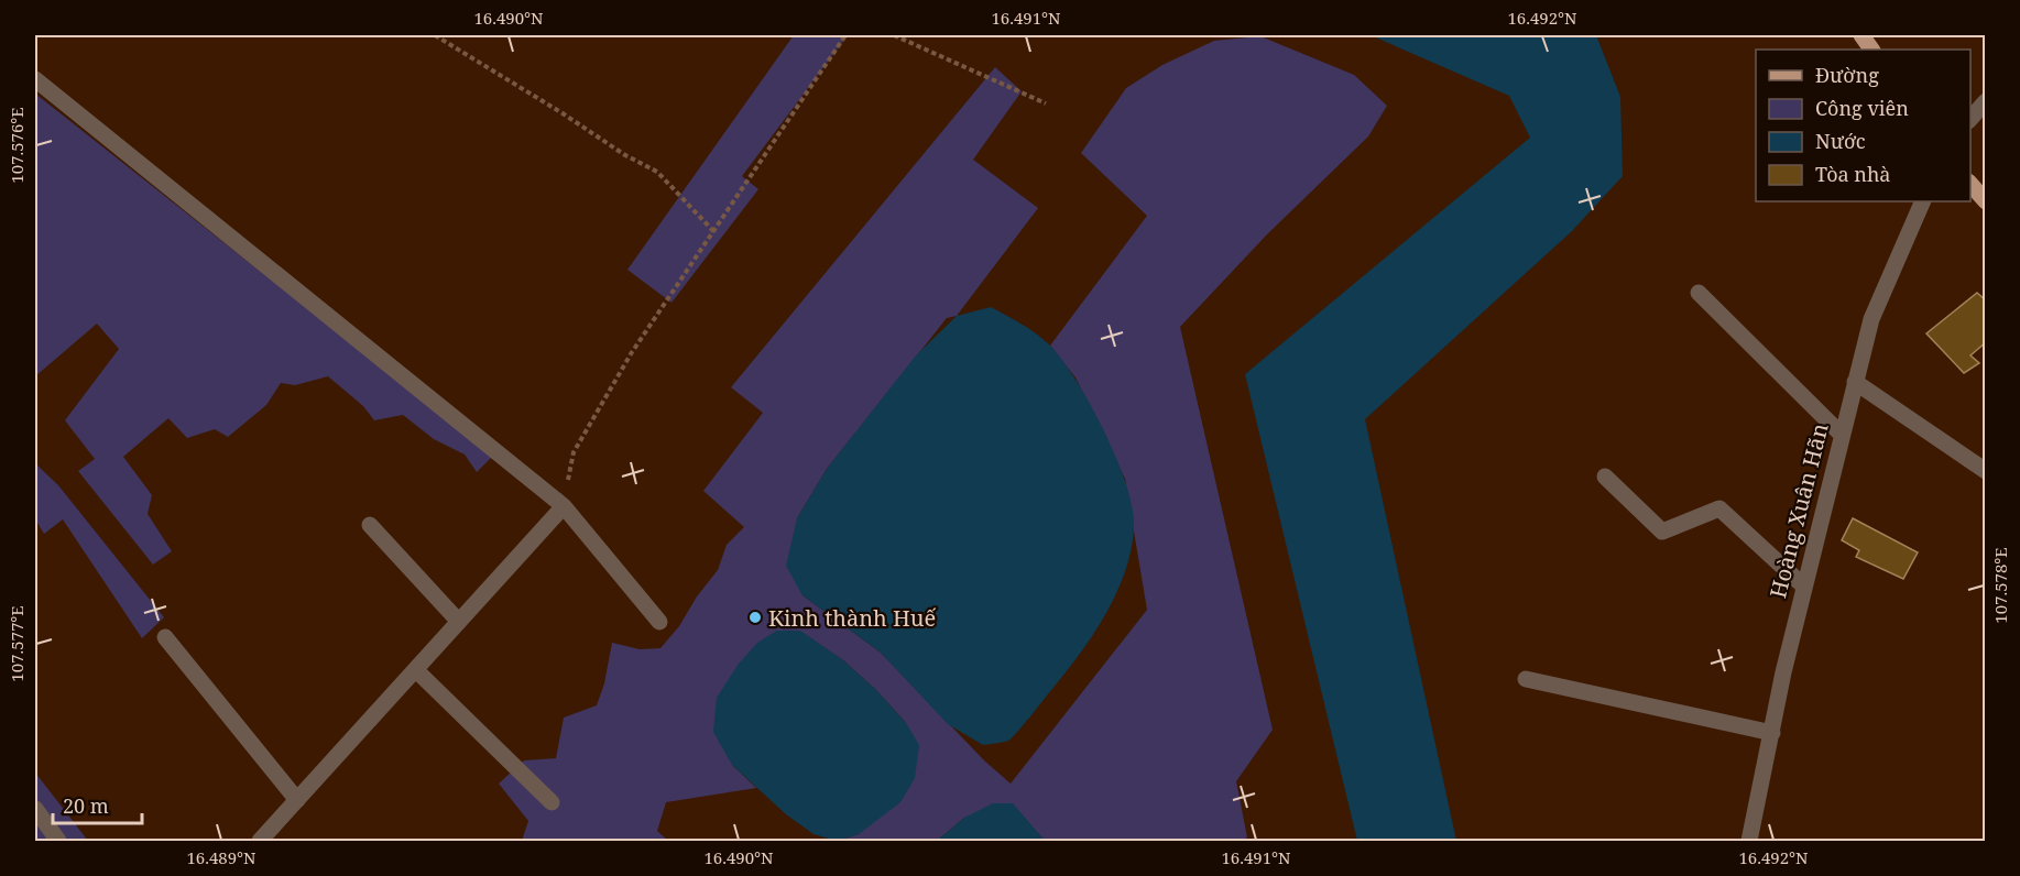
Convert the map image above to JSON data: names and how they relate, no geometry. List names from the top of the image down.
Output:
{
  "streets": {
    "street": ["Hoàng Xuân Hãn"]
  },
  "places": ["Kinh thành Huế"],
  "legend": [
    "Đường",
    "Công viên",
    "Nước",
    "Tòa nhà"
  ],
  "scale_bar": "20 m",
  "coordinates": [
    "16.490°N",
    "16.491°N",
    "16.492°N",
    "107.576°E",
    "107.578°E",
    "107.577°E",
    "16.489°N"
  ]
}
